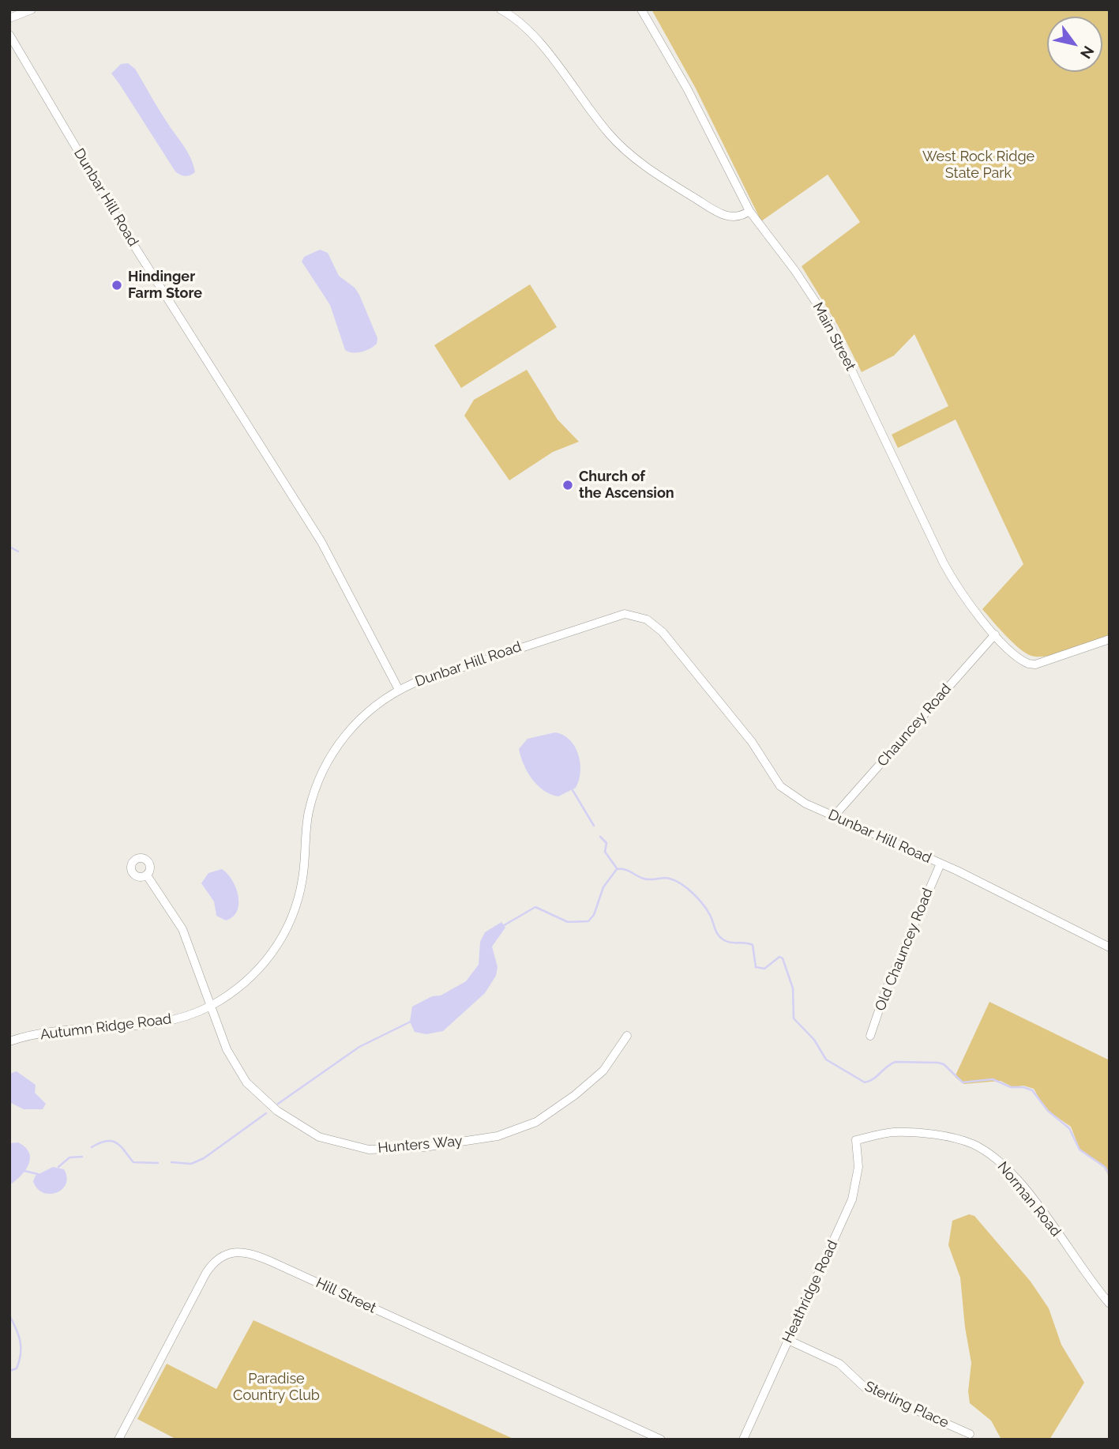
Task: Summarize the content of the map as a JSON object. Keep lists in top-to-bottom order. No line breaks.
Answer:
{"streets":{"street":["Dunbar Hill Road","Main Street","Chauncey Road","Old Chauncey Road","Autumn Ridge Road","Hunters Way","Norman Road","Heathridge Road","Hill Street","Sterling Place"]},"crossings":[["Dunbar Hill Road","Chauncey Road"],["Dunbar Hill Road","Old Chauncey Road"],["Dunbar Hill Road","Autumn Ridge Road"],["Main Street","Chauncey Road"],["Autumn Ridge Road","Hunters Way"],["Norman Road","Heathridge Road"],["Heathridge Road","Sterling Place"]],"parks":["West Rock Ridge State Park","Paradise Country Club"],"places":["Hindinger Farm Store","Church of the Ascension"],"north":"bottom right"}
